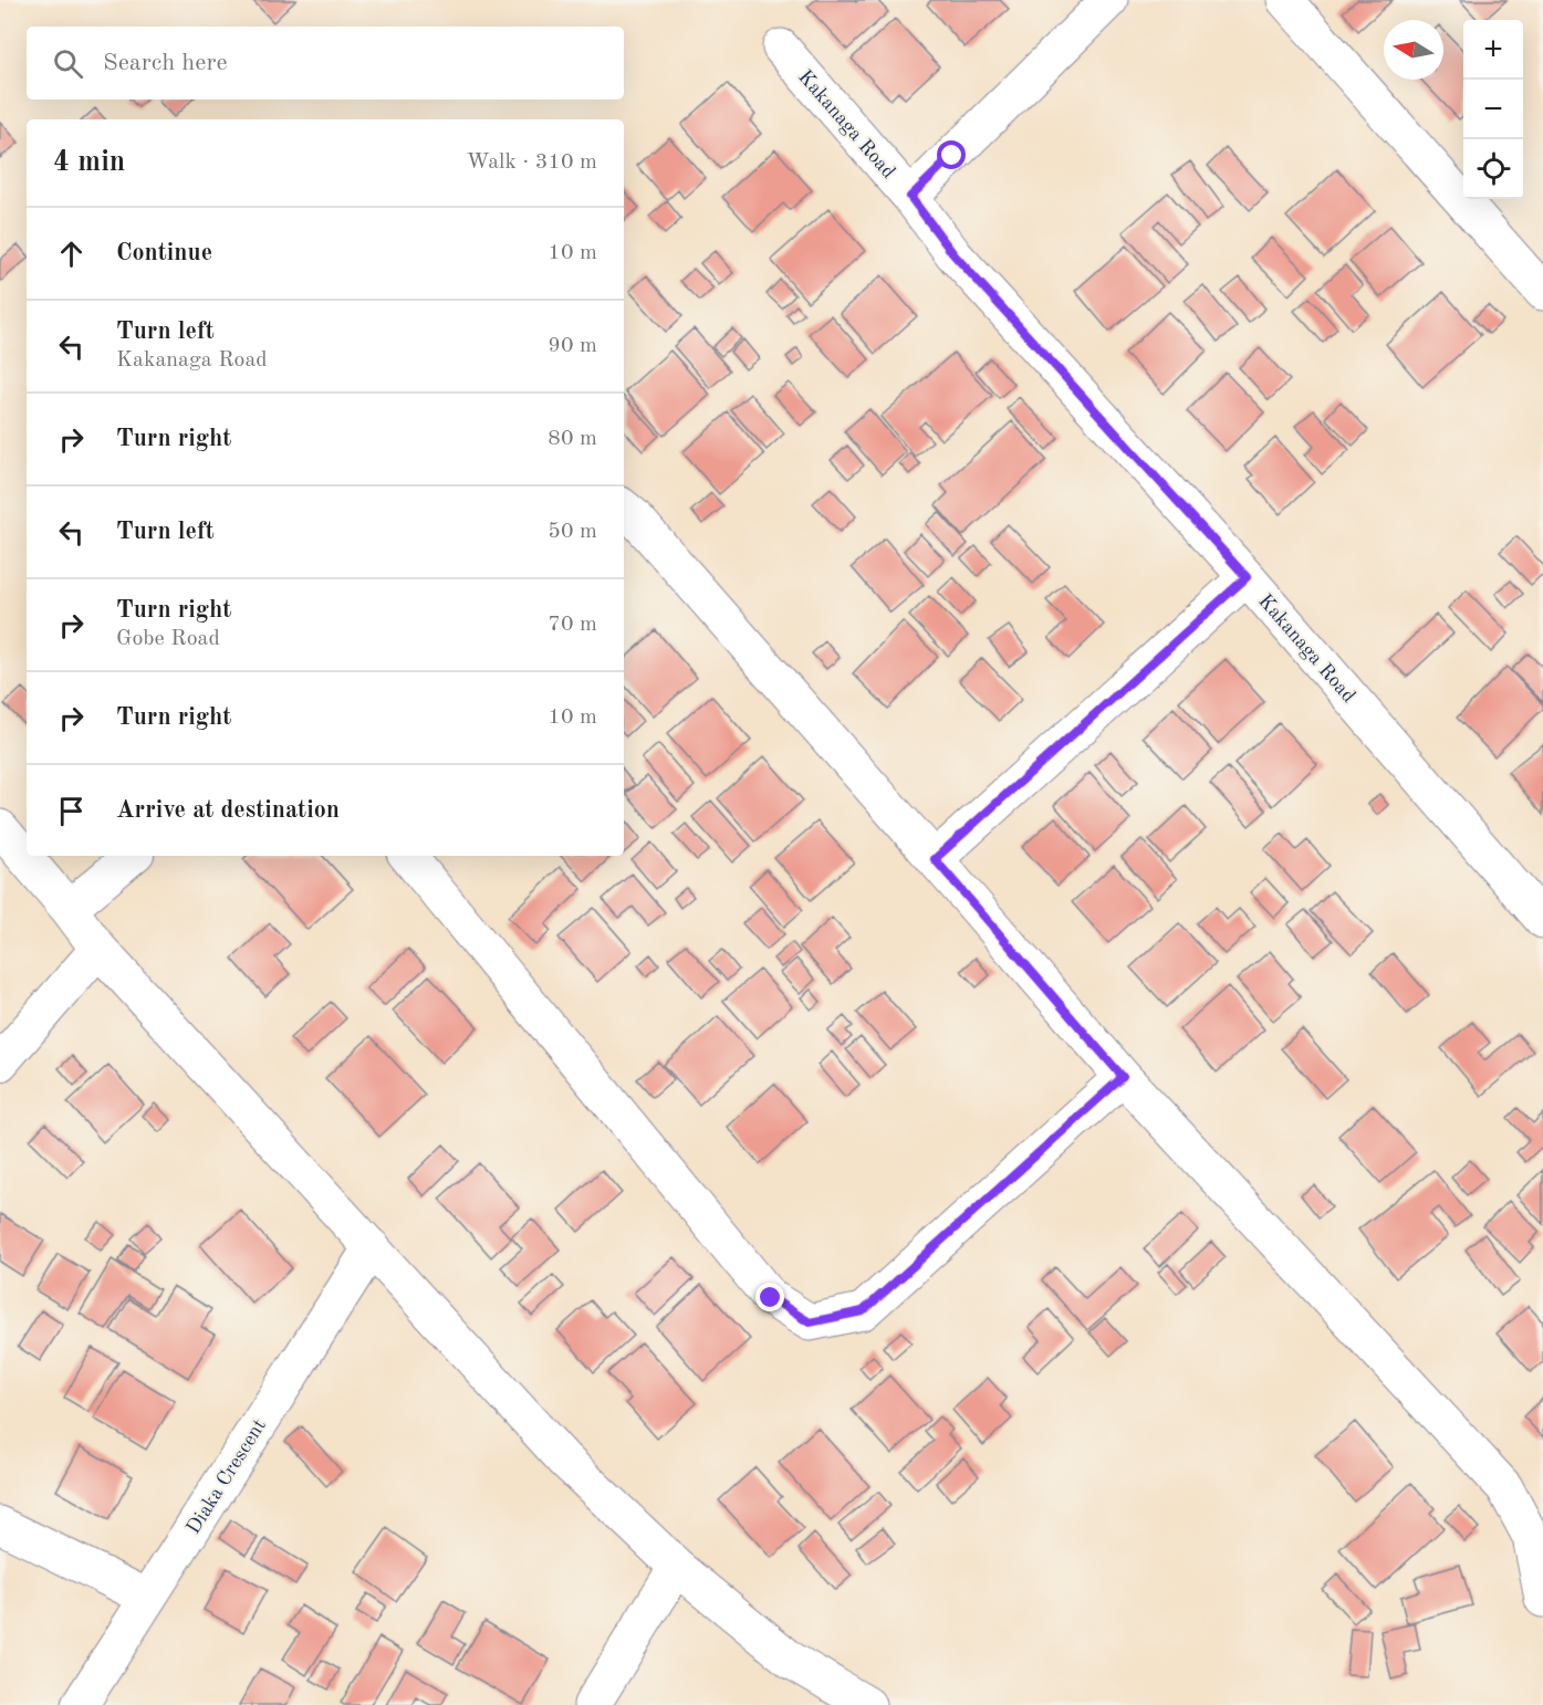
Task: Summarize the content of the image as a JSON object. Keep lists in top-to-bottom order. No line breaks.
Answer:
{"streets":{"street":["Kakanaga Road","Diaka Crescent"]},"north":"left","page":{"map_buttons":["+","−"],"search":"Search here","heading":["4 min","Walk · 310 m"],"list":[["Continue","10 m"],["Turn left","Kakanaga Road","90 m"],["Turn right","80 m"],["Turn left","50 m"],["Turn right","Gobe Road","70 m"],["Turn right","10 m"],"Arrive at destination"]}}
